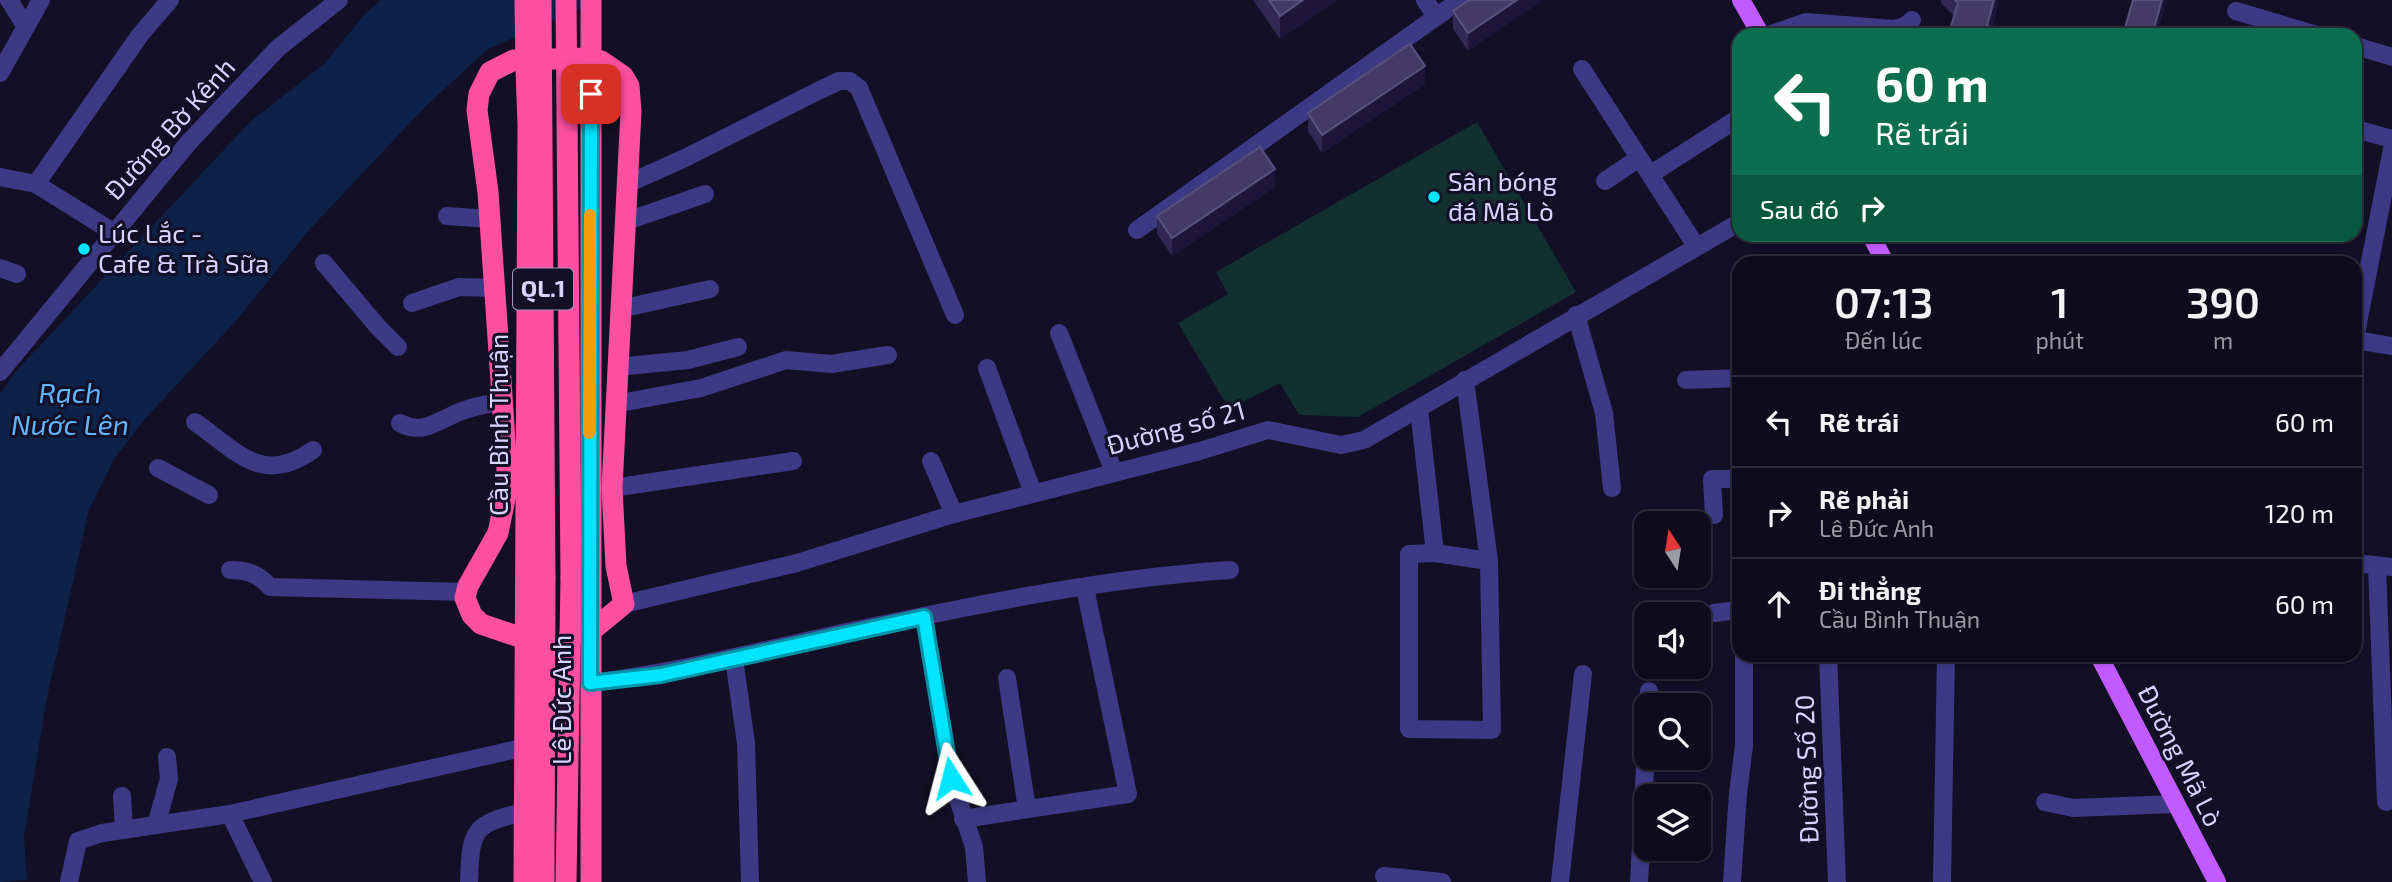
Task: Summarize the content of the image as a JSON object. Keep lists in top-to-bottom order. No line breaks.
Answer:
{"streets":{"highway":["QL.1","Cầu Bình Thuận","Lê Đức Anh"],"main road":["Đường Mã Lò"],"street":["Đường Bờ Kênh","Đường số 21","Đường Số 20"]},"crossings":[["Cầu Bình Thuận","Lê Đức Anh"]],"water":["Rạch Nước Lên"],"places":["Sân bóng đá Mã Lò","Lúc Lắc - Cafe & Trà Sữa"],"north":"top","page":{"turn":["60 m","Rẽ trái"],"then":"Sau đó","eta":["07:13","Đến lúc","1","phút","390","m"],"list":[{"name":"Rẽ trái","value":"60 m"},{"name":"Rẽ phải","note":"Lê Đức Anh","value":"120 m"},{"name":"Đi thẳng","note":"Cầu Bình Thuận","value":"60 m"}]}}
